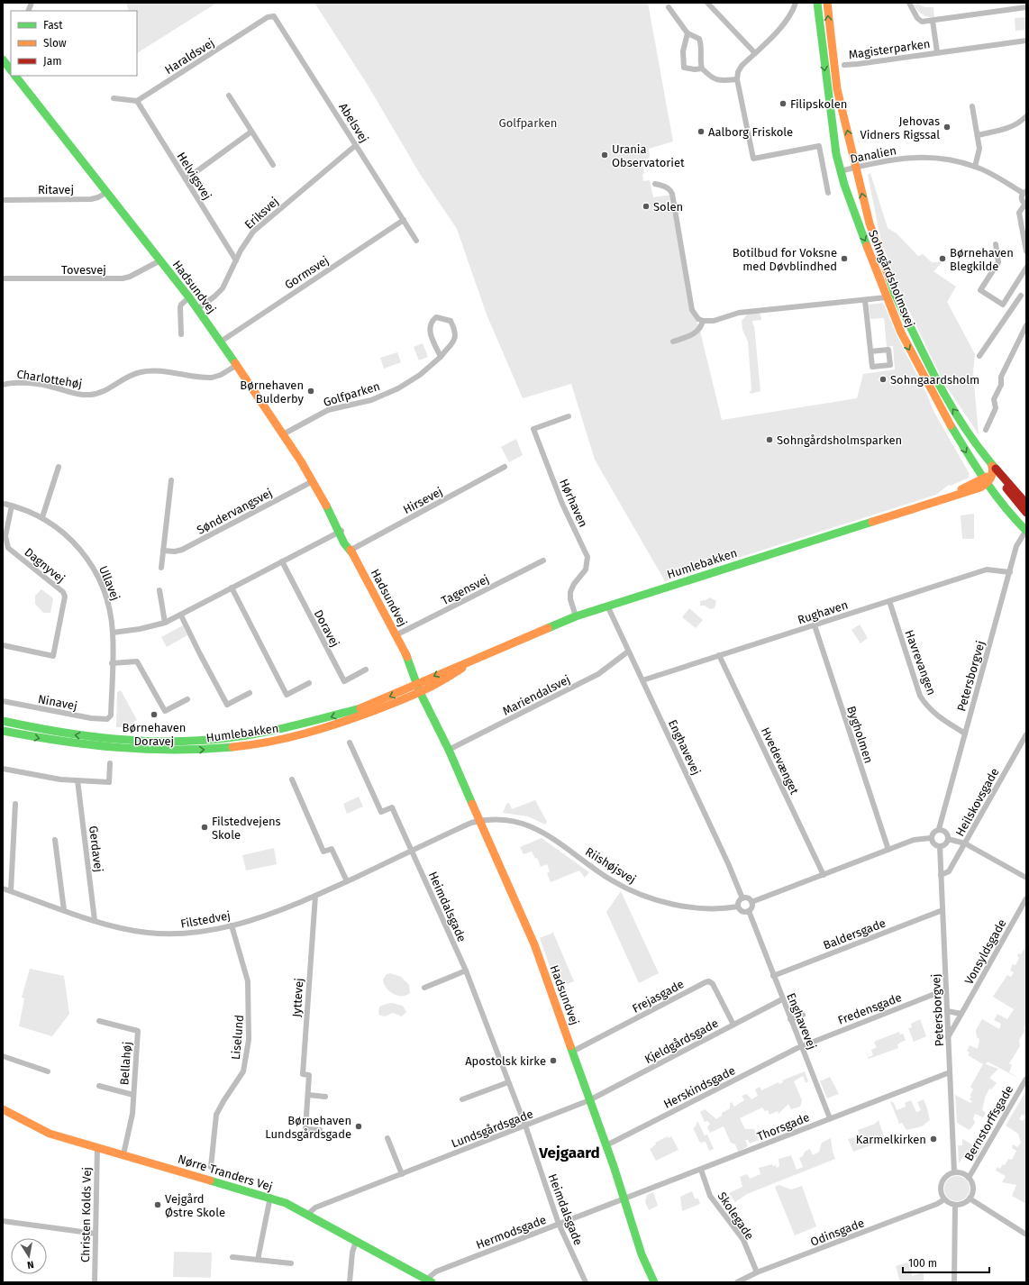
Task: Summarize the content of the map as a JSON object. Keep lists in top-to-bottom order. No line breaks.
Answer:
{"streets":{"street":["Magisterparken","Haraldsvej","Abelsvej","Danalien","Helvigsvej","Ritavej","Eriksvej","Tovesvej","Gormsvej","Sohngårdsholmsvej","Hadsundvej","Charlottehøj","Golfparken","Hirsevej","Hørhaven","Søndervangsvej","Humlebakken","Dagnyvej","Ullavej","Tagensvej","Rughaven","Doravej","Havrevangen","Petersborgvej","Mariendalsvej","Ninavej","Bygholmen","Enghavevej","Hvedevænget","Heilskovsgade","Gerdavej","Riishøjsvej","Heimdalsgade","Filstedvej","Baldersgade","Vonsyldsgade","Frejasgade","Jyttevej","Fredensgade","Liselund","Kjeldgårdsgade","Bellahøj","Herskindsgade","Bernstorffsgade","Thorsgade","Lundsgårdsgade","Nørre Tranders Vej","Christen Kolds Vej","Skolegade","Hermodsgade","Odinsgade"]},"crossings":[["Haraldsvej","Abelsvej"],["Haraldsvej","Helvigsvej"],["Abelsvej","Eriksvej"],["Abelsvej","Gormsvej"],["Danalien","Sohngårdsholmsvej"],["Helvigsvej","Eriksvej"],["Ritavej","Hadsundvej"],["Eriksvej","Hadsundvej"],["Tovesvej","Hadsundvej"],["Gormsvej","Hadsundvej"],["Sohngårdsholmsvej","Humlebakken"],["Sohngårdsholmsvej","Petersborgvej"],["Hadsundvej","Charlottehøj"],["Hadsundvej","Golfparken"],["Hadsundvej","Hirsevej"],["Hadsundvej","Søndervangsvej"],["Hadsundvej","Humlebakken"],["Hadsundvej","Tagensvej"],["Hadsundvej","Mariendalsvej"],["Hadsundvej","Riishøjsvej"],["Hadsundvej","Filstedvej"],["Hadsundvej","Frejasgade"],["Hadsundvej","Kjeldgårdsgade"],["Hadsundvej","Herskindsgade"],["Hadsundvej","Thorsgade"],["Hadsundvej","Lundsgårdsgade"],["Hadsundvej","Hermodsgade"],["Hørhaven","Humlebakken"],["Humlebakken","Enghavevej"],["Dagnyvej","Ullavej"],["Ullavej","Ninavej"],["Rughaven","Havrevangen"],["Rughaven","Petersborgvej"],["Rughaven","Bygholmen"],["Rughaven","Enghavevej"],["Rughaven","Hvedevænget"],["Havrevangen","Petersborgvej"],["Petersborgvej","Heilskovsgade"],["Petersborgvej","Baldersgade"],["Petersborgvej","Vonsyldsgade"],["Petersborgvej","Fredensgade"],["Petersborgvej","Bernstorffsgade"],["Petersborgvej","Thorsgade"],["Petersborgvej","Odinsgade"],["Mariendalsvej","Enghavevej"],["Enghavevej","Riishøjsvej"],["Enghavevej","Baldersgade"],["Enghavevej","Fredensgade"],["Enghavevej","Kjeldgårdsgade"],["Enghavevej","Herskindsgade"],["Enghavevej","Thorsgade"],["Gerdavej","Filstedvej"],["Riishøjsvej","Filstedvej"],["Heimdalsgade","Filstedvej"],["Heimdalsgade","Lundsgårdsgade"],["Heimdalsgade","Hermodsgade"],["Filstedvej","Jyttevej"],["Filstedvej","Liselund"],["Frejasgade","Kjeldgårdsgade"],["Fredensgade","Herskindsgade"],["Kjeldgårdsgade","Lundsgårdsgade"],["Bellahøj","Nørre Tranders Vej"],["Bernstorffsgade","Odinsgade"],["Thorsgade","Skolegade"],["Thorsgade","Hermodsgade"],["Lundsgårdsgade","Nørre Tranders Vej"],["Nørre Tranders Vej","Christen Kolds Vej"],["Nørre Tranders Vej","Hermodsgade"],["Skolegade","Odinsgade"]],"districts":["Vejgaard"],"parks":["Golfparken"],"places":["Filipskolen","Jehovas Vidners Rigssal","Aalborg Friskole","Urania Observatoriet","Solen","Botilbud for Voksne med Døvblindhed","Børnehaven Blegkilde","Sohngaardsholm","Børnehaven Bulderby","Sohngårdsholmsparken","Børnehaven Doravej","Filstedvejens Skole","Apostolsk kirke","Børnehaven Lundsgårdsgade","Karmelkirken","Vejgård Østre Skole"],"legend":["Fast","Slow","Jam"],"scale_bar":"100 m","north":"bottom"}
